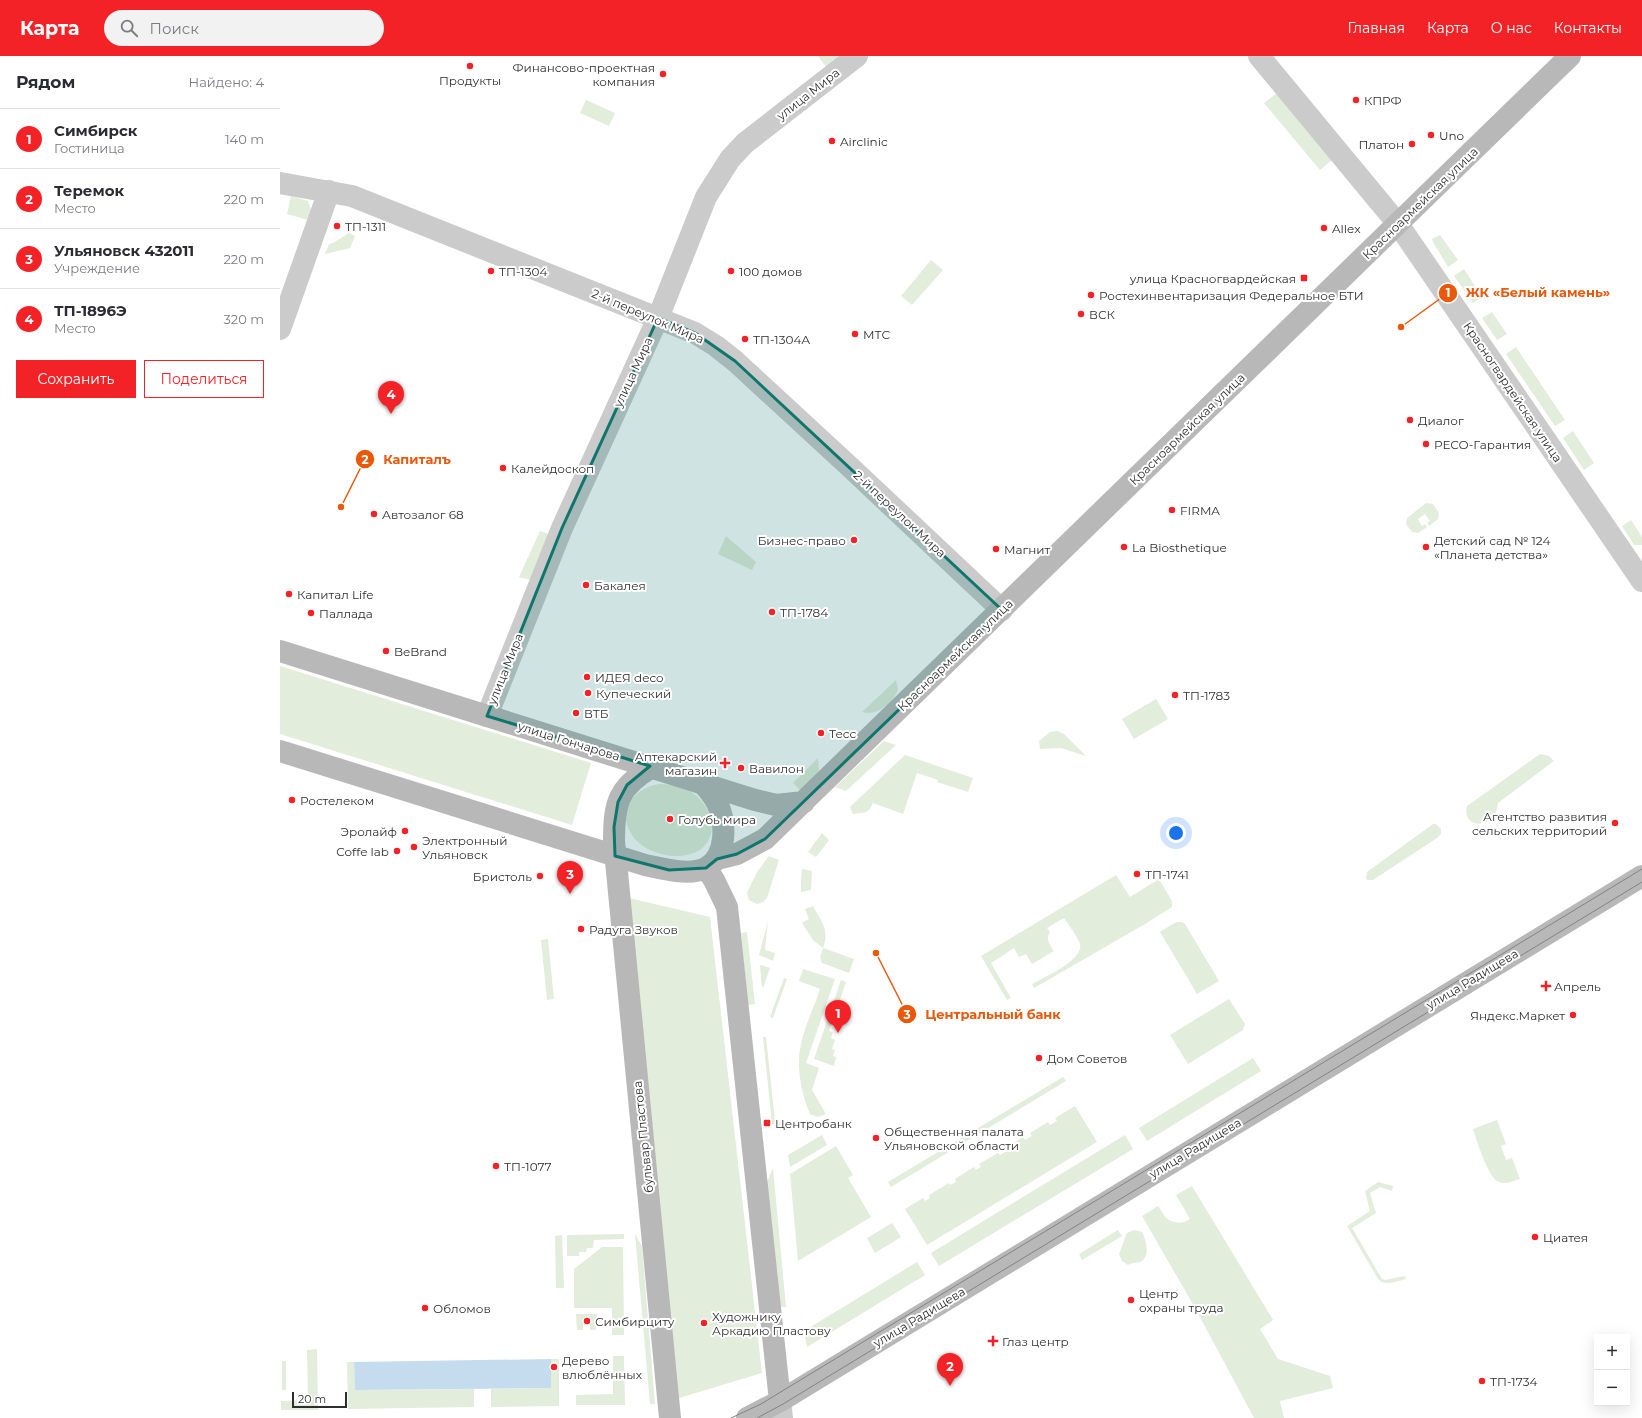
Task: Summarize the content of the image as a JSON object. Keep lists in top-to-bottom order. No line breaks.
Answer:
{"streets":{"main road":["Красноармейская улица","улица Гончарова","улица Радищева","бульвар Пластова"],"street":["улица Мира","2-й переулок Мира","Красногвардейская улица"]},"crossings":[["улица Мира","2-й переулок Мира"],["улица Мира","улица Гончарова"],["Красноармейская улица","2-й переулок Мира"],["Красноармейская улица","Красногвардейская улица"],["Красноармейская улица","улица Гончарова"],["улица Гончарова","бульвар Пластова"]],"places":{"other":["Продукты","Финансово-проектная компания","КПРФ","Uno","Airclinic","Платон","ТП-1311","Allex","ТП-1304","100 домов","Ростехинвентаризация Федеральное БТИ","ВСК","ЖК «Белый камень»","МТС","ТП-1304А","Диалог","РЕСО-Гарантия","Калейдоскоп","Капиталъ","FIRMA","Автозалог 68","Бизнес-право","La Biosthetique","Детский сад № 124 «Планета детства»","Магнит","Бакалея","Капитал Life","ТП-1784","Паллада","BeBrand","ИДЕЯ deco","Купеческий","ТП-1783","ВТБ","Тесс","Вавилон","Ростелеком","Голубь мира","Агентство развития сельских территорий","Эролайф","Электронный Ульяновск","Coffe lab","ТП-1741","Бристоль","Радуга Звуков","Центральный банк","Яндекс.Маркет","Дом Советов","Общественная палата Ульяновской области","ТП-1077","Циатея","Центр охраны труда","Обломов","Симбирциту","Художнику Аркадию Пластову","Дерево влюблённых","ТП-1734"],"transit":["улица Красногвардейская","Центробанк"],"health":["Аптекарский магазин","Апрель","Глаз центр"]},"scale_bar":"20 m","page":{"header":"Карта","search":"Поиск","nav":["Главная","Карта","О нас","Контакты"],"heading":["Рядом","Найдено: 4"],"list":[{"mark":"1","name":"Симбирск","note":"Гостиница","value":"140 m"},{"mark":"2","name":"Теремок","note":"Место","value":"220 m"},{"mark":"3","name":"Ульяновск 432011","note":"Учреждение","value":"220 m"},{"mark":"4","name":"ТП-1896Э","note":"Место","value":"320 m"}],"buttons":["Сохранить","Поделиться"],"pins":["4","3","1","2"],"map_buttons":["+","−"],"scale":"20 m"}}
